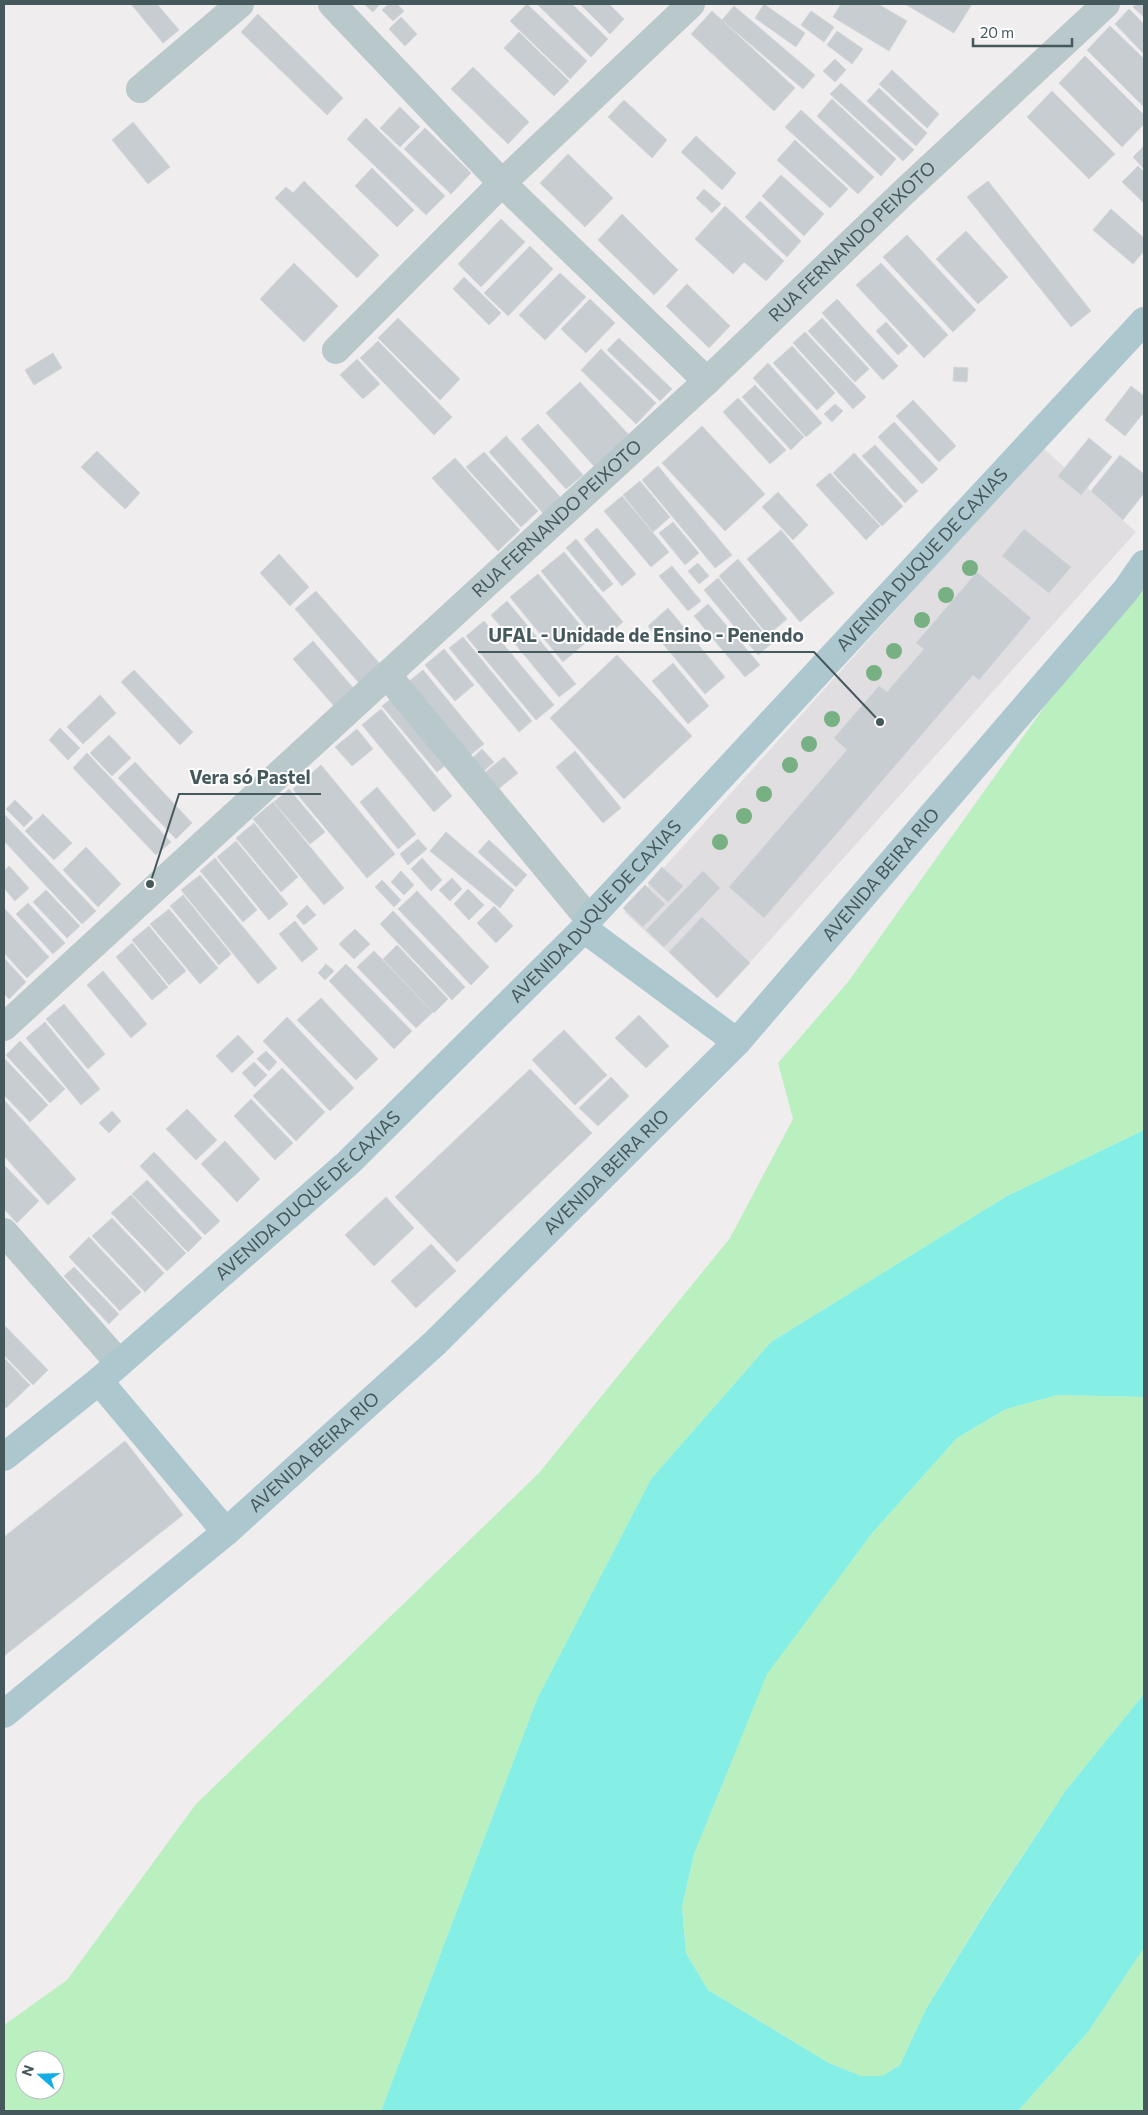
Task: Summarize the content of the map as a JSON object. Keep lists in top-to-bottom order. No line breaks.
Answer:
{"streets":{"main road":["AVENIDA DUQUE DE CAXIAS","AVENIDA BEIRA RIO"],"street":["RUA FERNANDO PEIXOTO"]},"places":["UFAL - Unidade de Ensino - Penendo","Vera só Pastel"],"scale_bar":"20 m","north":"left"}
